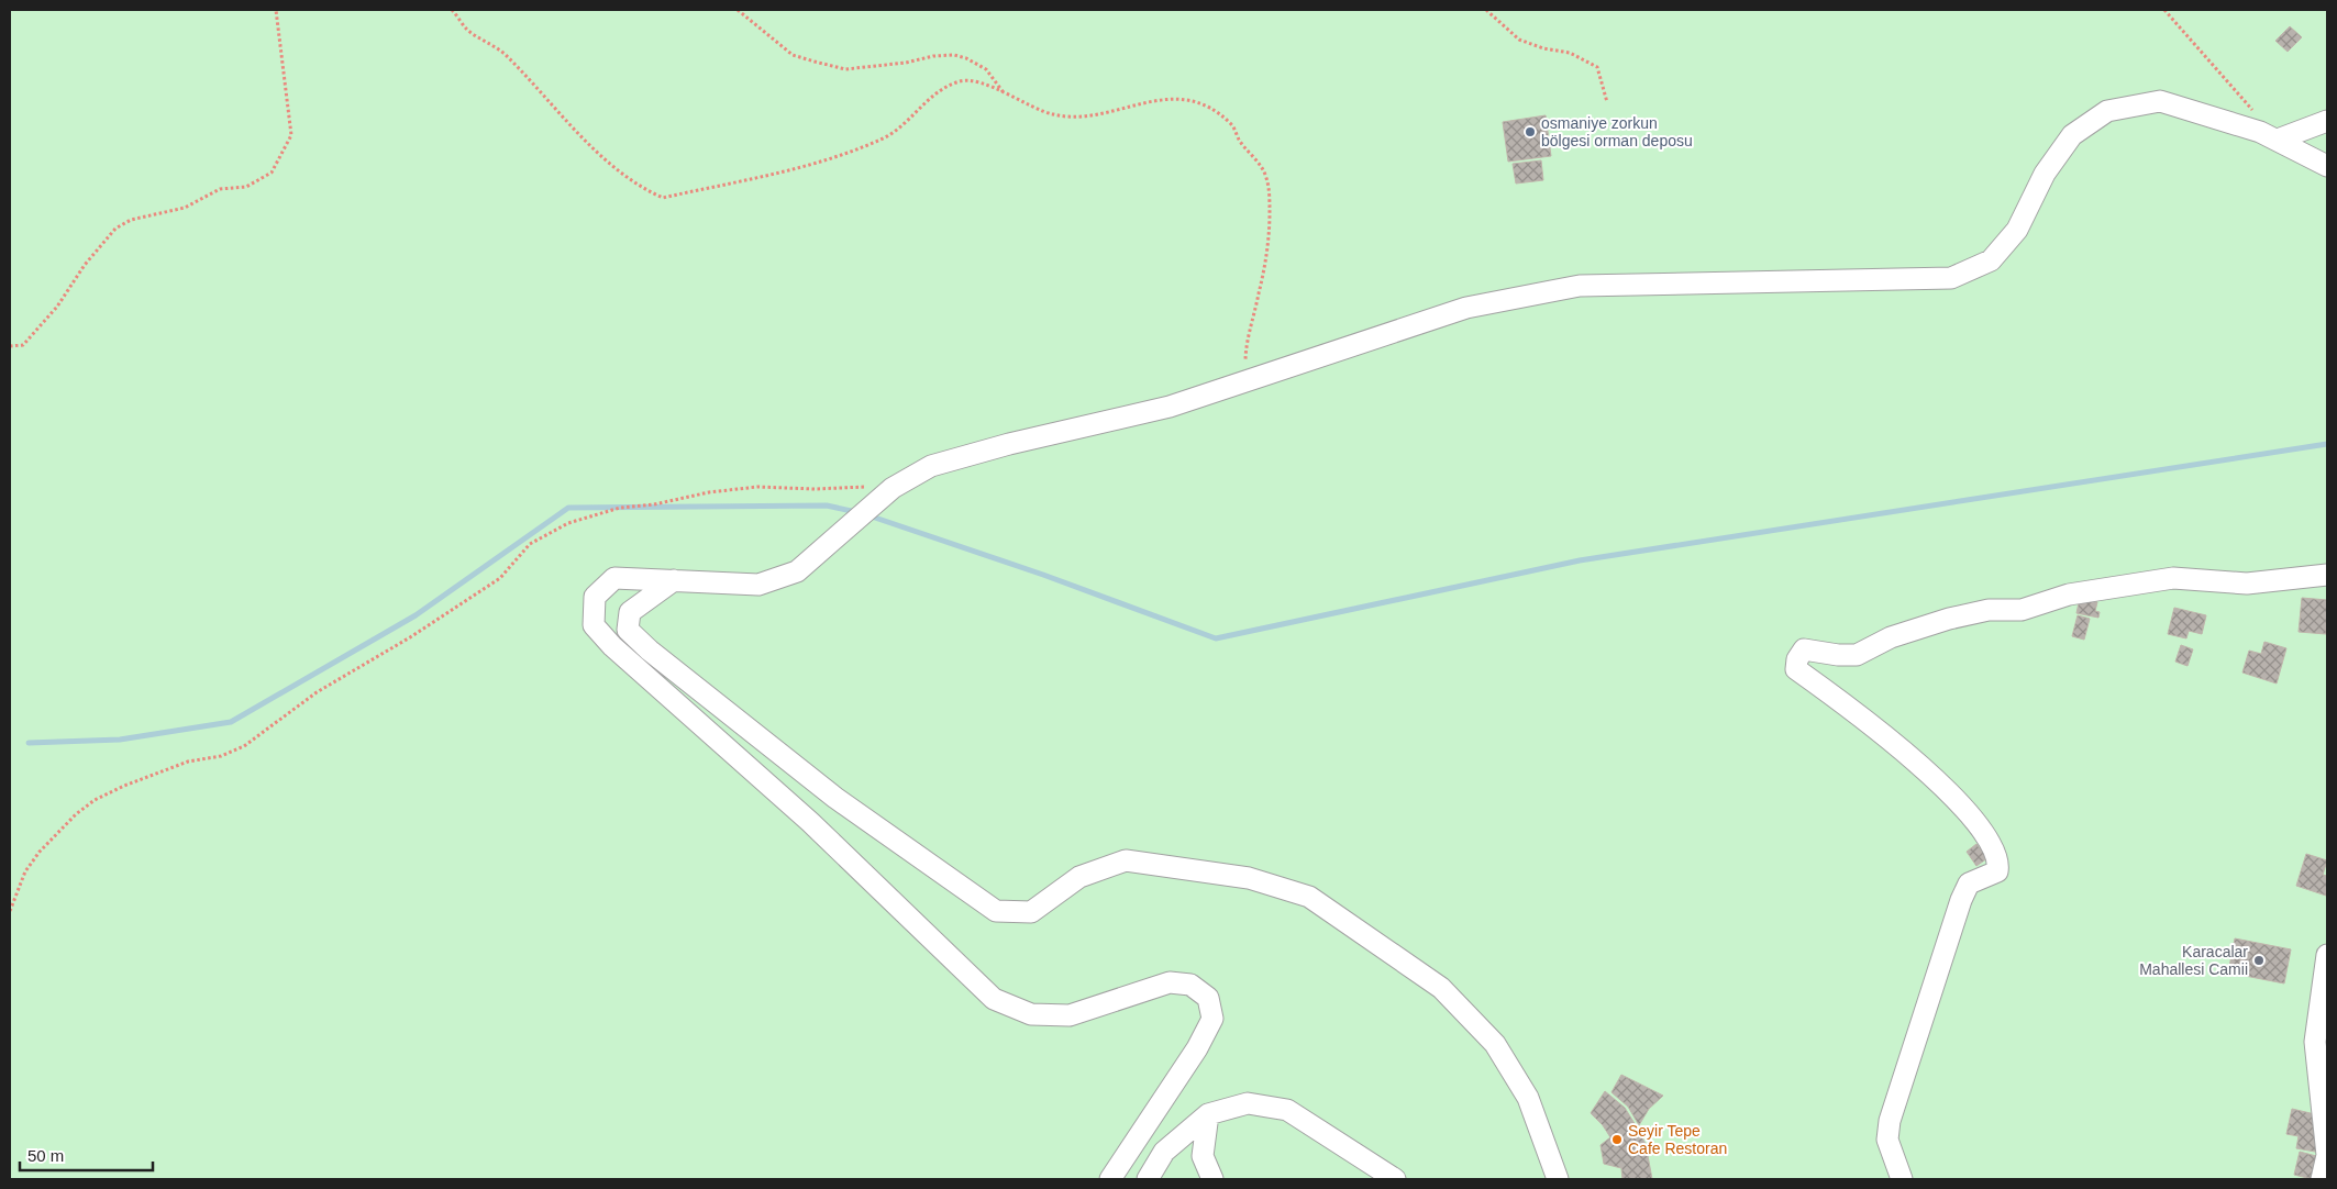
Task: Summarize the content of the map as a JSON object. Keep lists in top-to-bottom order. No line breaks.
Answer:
{"places":["osmaniye zorkun bölgesi orman deposu","Karacalar Mahallesi Camii","Seyir Tepe Cafe Restoran"],"scale_bar":"50 m"}
